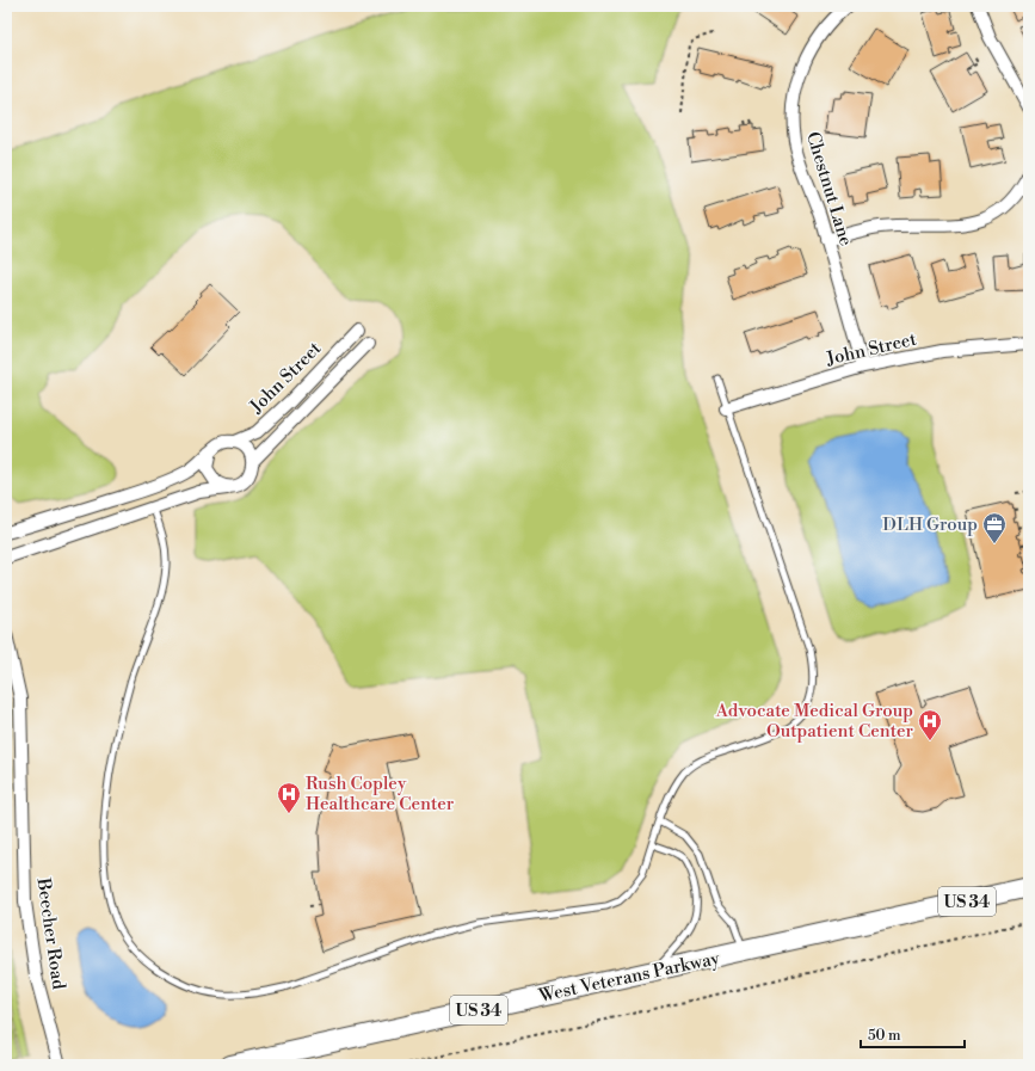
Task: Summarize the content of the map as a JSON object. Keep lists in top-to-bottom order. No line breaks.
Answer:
{"streets":{"main road":["US 34","West Veterans Parkway"],"street":["Chestnut Lane","John Street","Beecher Road"]},"crossings":[["Chestnut Lane","John Street"]],"places":{"office":["DLH Group"],"hospital":["Advocate Medical Group Outpatient Center","Rush Copley Healthcare Center"]},"scale_bar":"50 m"}
